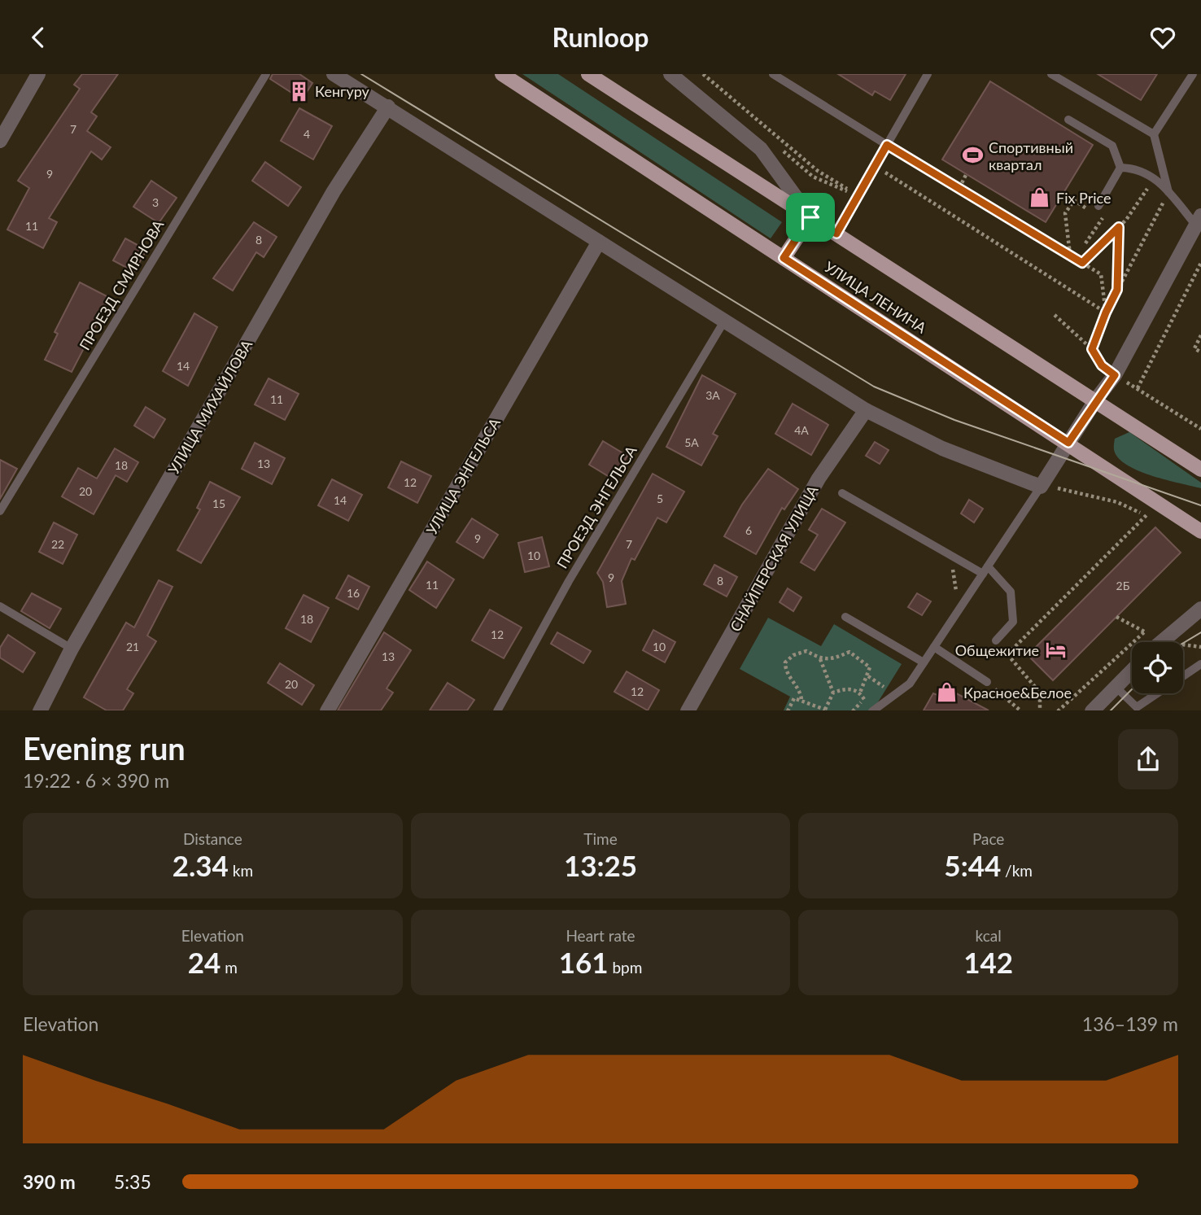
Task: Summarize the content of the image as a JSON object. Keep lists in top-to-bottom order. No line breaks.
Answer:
{"streets":{"main road":["УЛИЦА ЛЕНИНА"],"street":["УЛИЦА МИХАЙЛОВА","УЛИЦА ЭНГЕЛЬСА","СНАЙПЕРСКАЯ УЛИЦА"],"lane":["ПРОЕЗД СМИРНОВА","ПРОЕЗД ЭНГЕЛЬСА"]},"places":{"building":["Кенгуру"],"sports":["Спортивный квартал"],"shop":["Fix Price","Красное&Белое"],"hotel":["Общежитие"]},"house_numbers":["7","4","9","3","11","8","14","3А","11","4А","5А","13","18","12","20","5","14","15","6","9","22","7","10","9","8","11","2Б","16","18","12","21","10","13","20","12"],"page":{"header":"Runloop","heading":["Evening run","19:22 · 6 × 390 m"],"stats":[["Distance","2.34 km"],["Time","13:25"],["Pace","5:44 /km"],["Elevation","24 m"],["Heart rate","161 bpm"],["kcal","142"]],"chart":["Elevation","136–139 m"],"list":[{"name":"390 m","note":"5:35"}]}}
